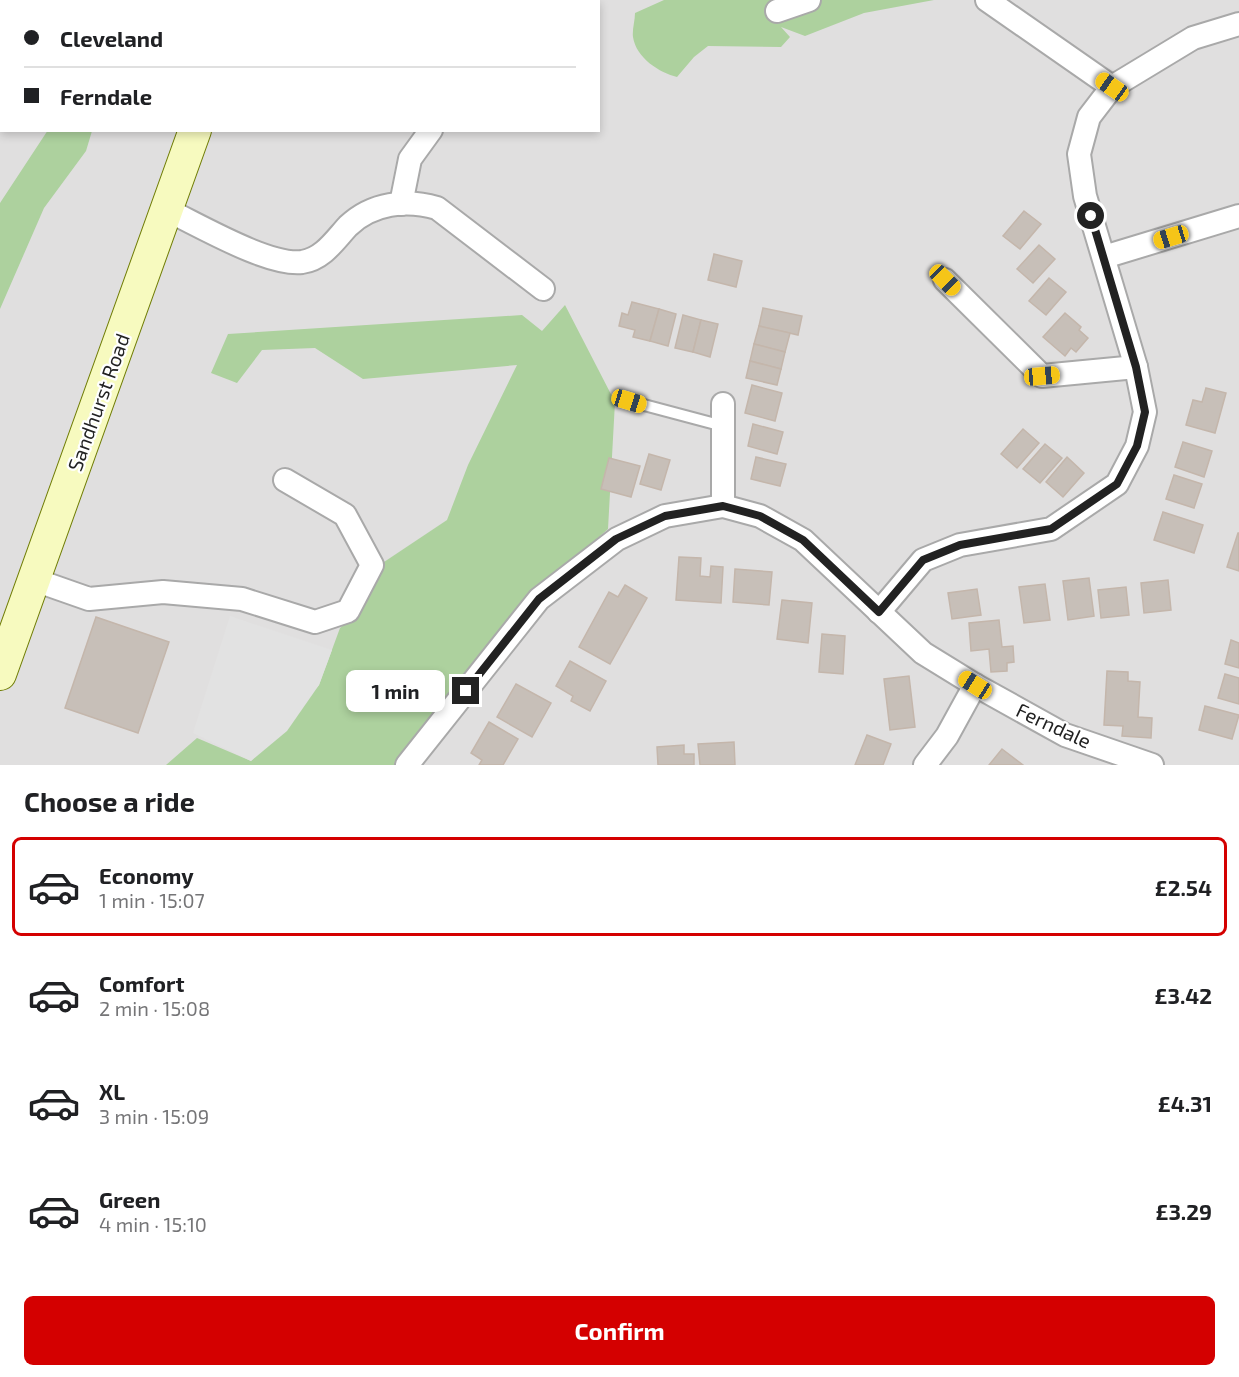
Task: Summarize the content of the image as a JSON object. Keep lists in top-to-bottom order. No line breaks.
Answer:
{"streets":{"street":["Sandhurst Road","Ferndale"]},"page":{"banner":["Cleveland","Ferndale"],"bubble":"1 min","heading":"Choose a ride","list":[{"name":"Economy","note":"1 min · 15:07","value":"£2.54"},{"name":"Comfort","note":"2 min · 15:08","value":"£3.42"},{"name":"XL","note":"3 min · 15:09","value":"£4.31"},{"name":"Green","note":"4 min · 15:10","value":"£3.29"}],"buttons":"Confirm"}}
